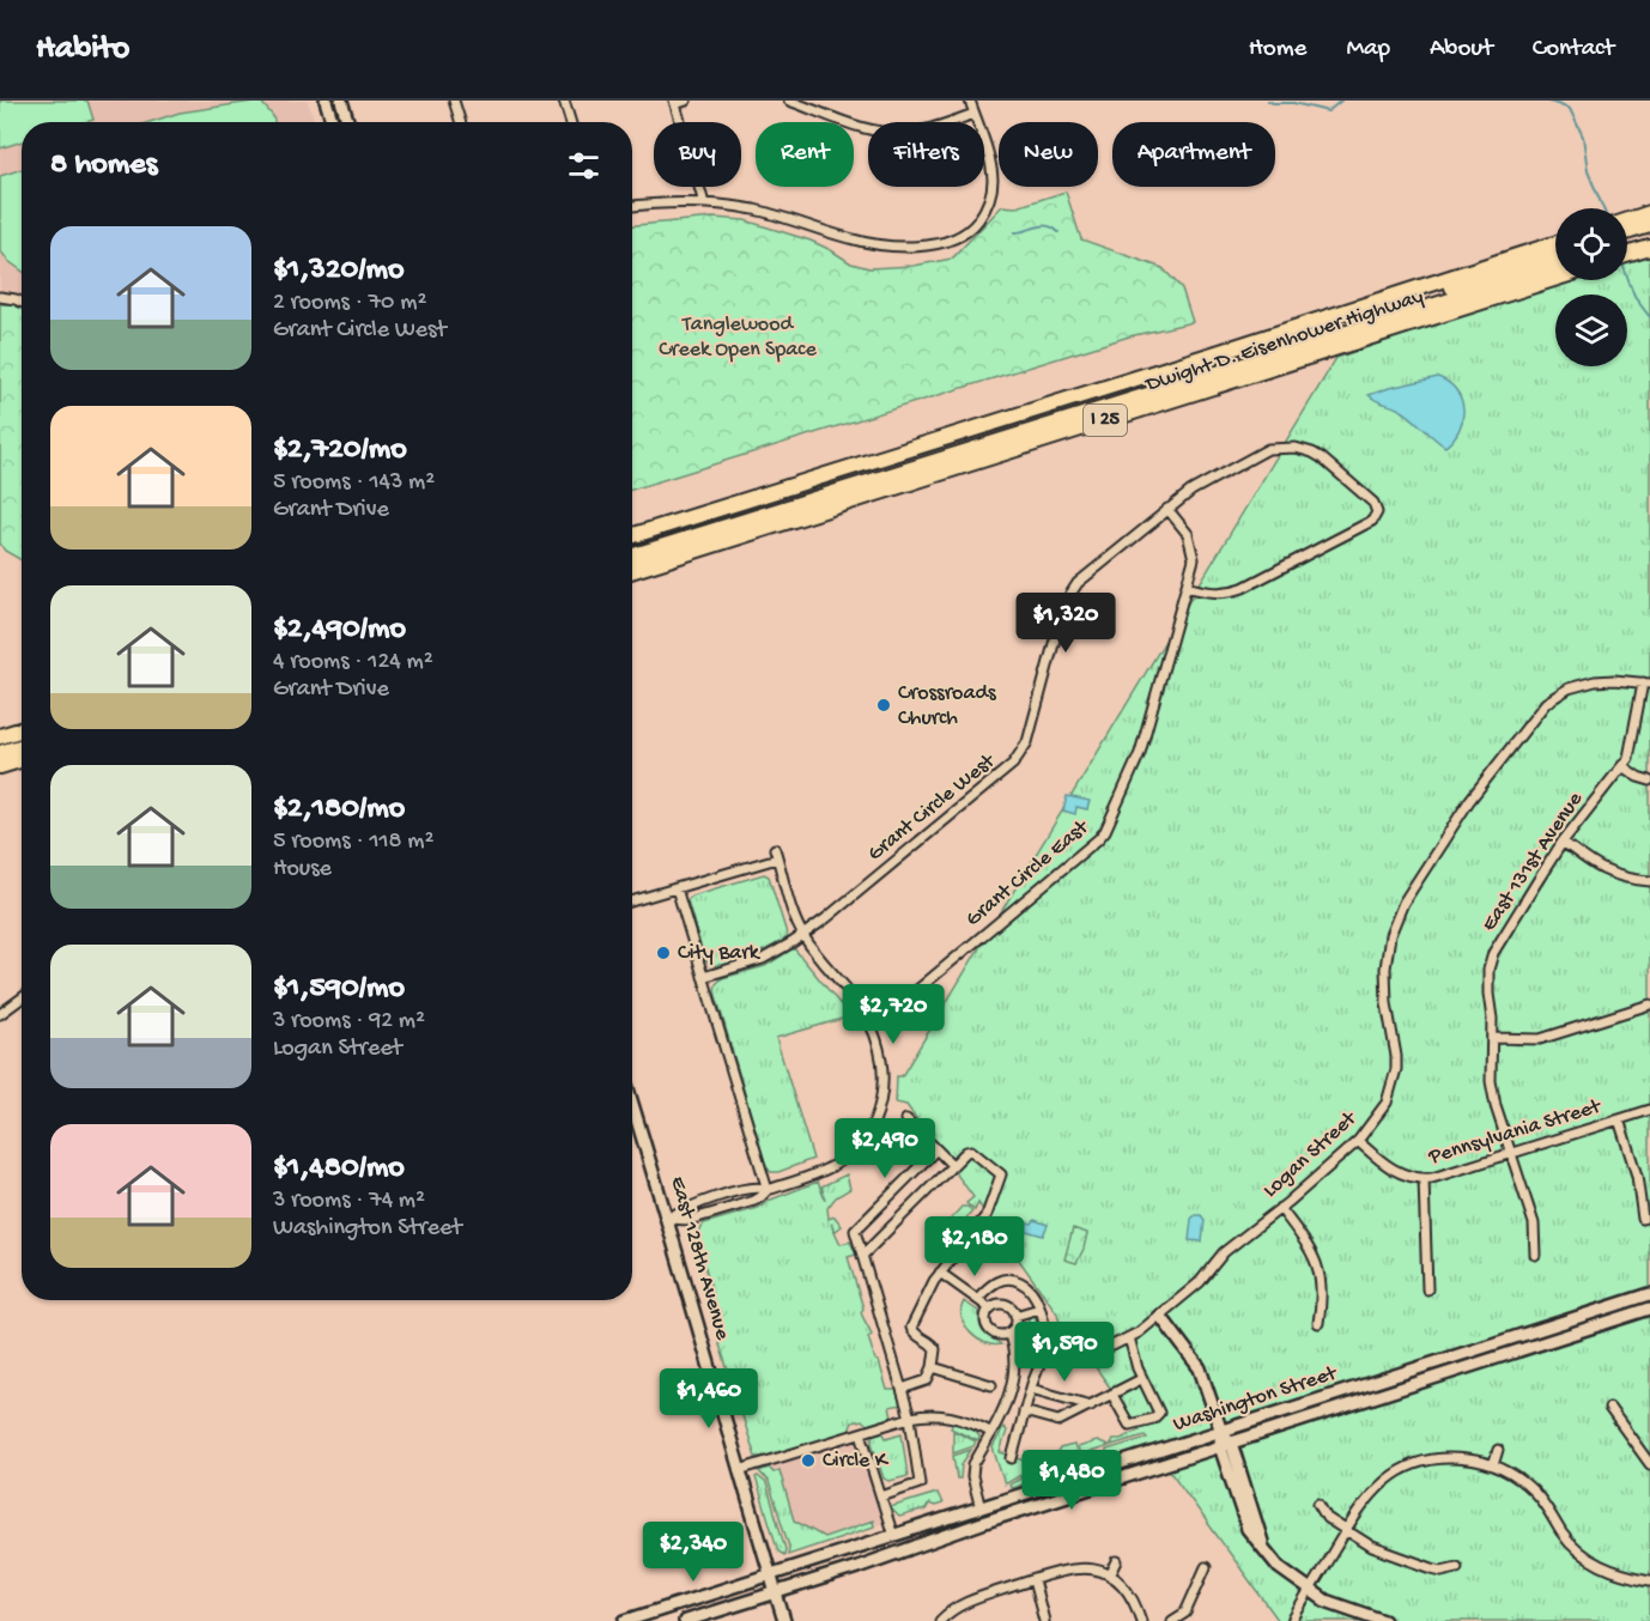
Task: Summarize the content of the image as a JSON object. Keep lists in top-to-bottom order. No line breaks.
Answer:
{"streets":{"highway":["Dwight D. Eisenhower Highway","I 25"],"main road":["East 128th Avenue","Washington Street"],"street":["Grant Circle West","East 131st Avenue","Grant Circle East","Pennsylvania Street","Logan Street"]},"crossings":[["Grant Circle West","Grant Circle East"],["East 131st Avenue","Pennsylvania Street"],["East 131st Avenue","Logan Street"],["Pennsylvania Street","Logan Street"],["East 128th Avenue","Washington Street"]],"parks":["Tanglewood Creek Open Space"],"places":["Crossroads Church","City Bark","Circle K"],"page":{"header":"Habito","nav":["Home","Map","About","Contact"],"chip":["Buy","Rent","Filters","New","Apartment"],"heading":"8 homes","list":[{"name":"$1,320/mo","note":"2 rooms · 70 m² · Grant Circle West"},{"name":"$2,720/mo","note":"5 rooms · 143 m² · Grant Drive"},{"name":"$2,490/mo","note":"4 rooms · 124 m² · Grant Drive"},{"name":"$2,180/mo","note":"5 rooms · 118 m² · House"},{"name":"$1,590/mo","note":"3 rooms · 92 m² · Logan Street"},{"name":"$1,480/mo","note":"3 rooms · 74 m² · Washington Street"}],"price":["$1,320","$2,720","$2,490","$2,180","$1,590","$1,460","$1,480","$2,340"]}}
